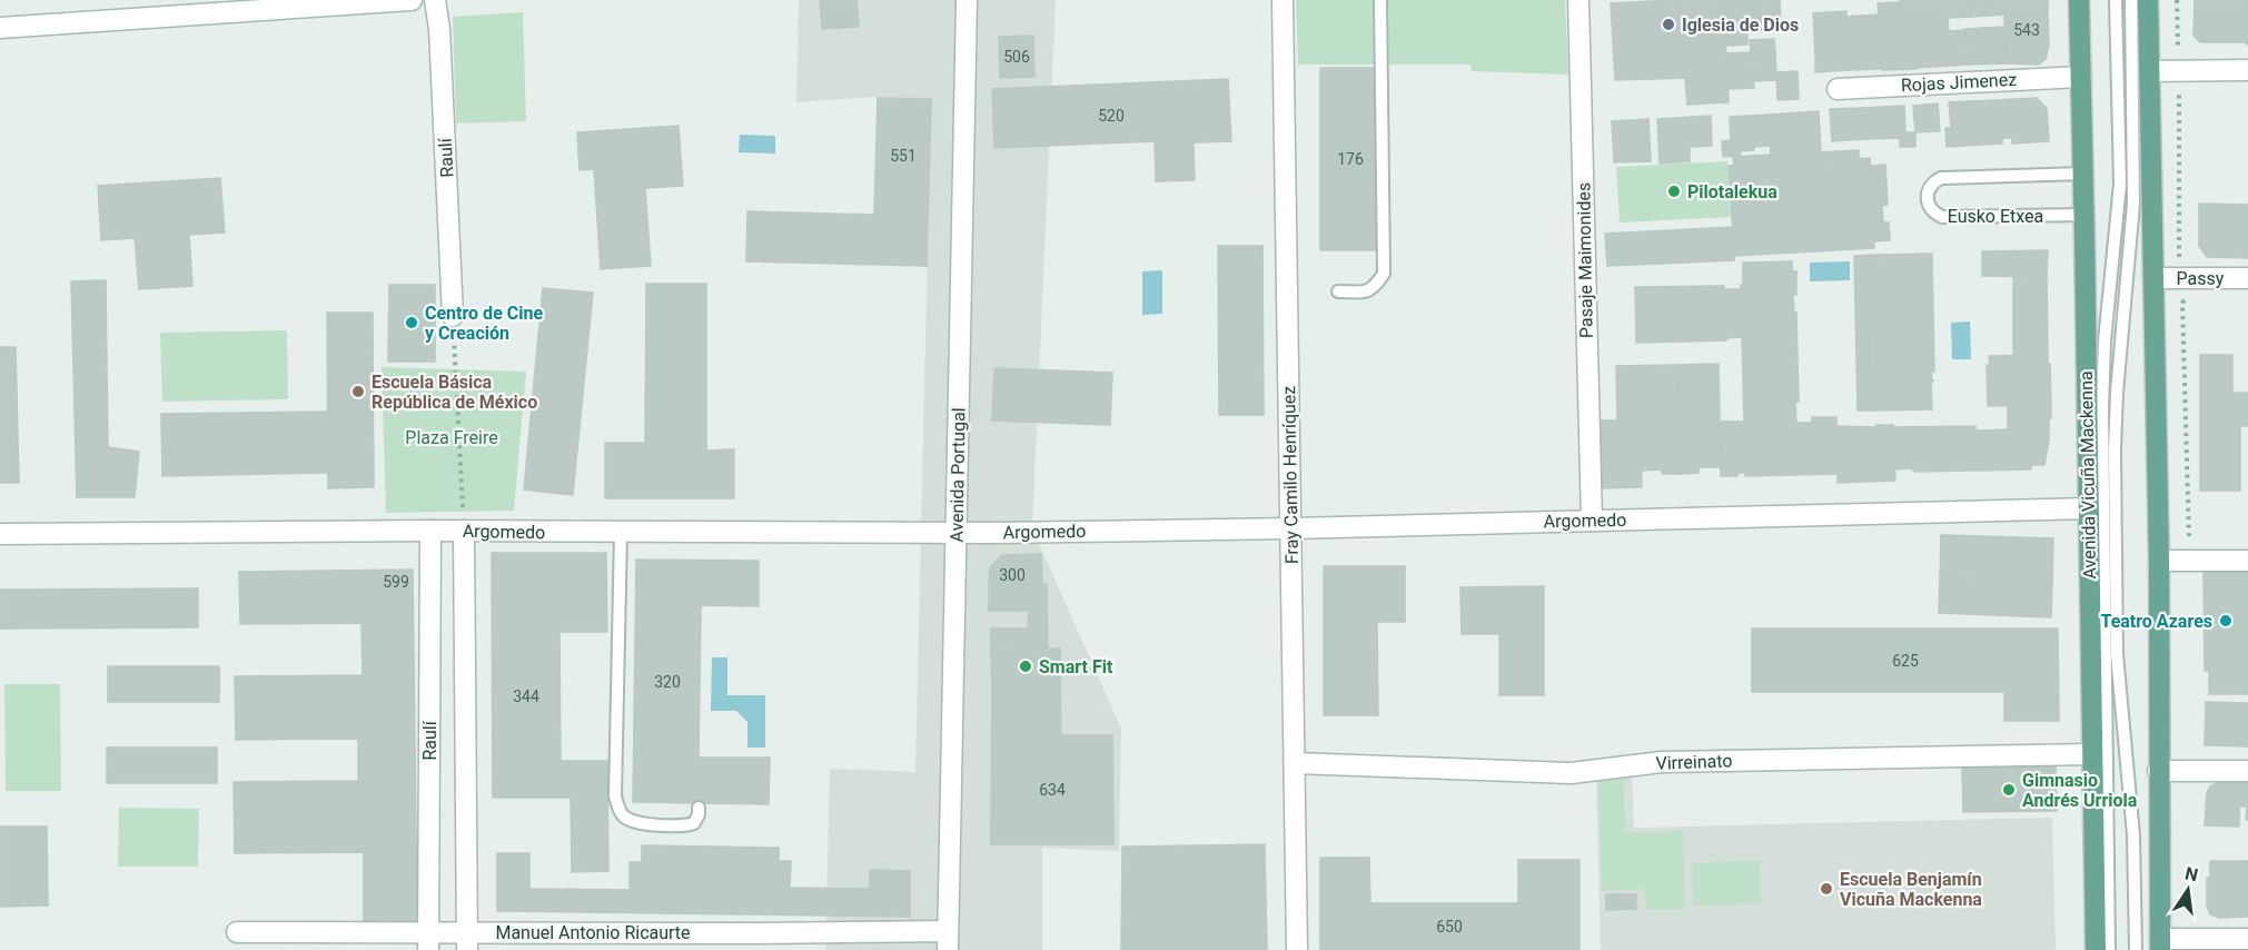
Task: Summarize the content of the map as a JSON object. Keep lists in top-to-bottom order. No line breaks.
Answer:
{"streets":{"main road":["Avenida Vicuña Mackenna"],"street":["Rojas Jimenez","Raulí","Pasaje Maimonides","Passy","Avenida Portugal","Fray Camilo Henríquez","Argomedo","Virreinato","Manuel Antonio Ricaurte"],"lane":["Eusko Etxea"]},"crossings":[["Rojas Jimenez","Avenida Vicuña Mackenna"],["Raulí","Argomedo"],["Raulí","Manuel Antonio Ricaurte"],["Eusko Etxea","Avenida Vicuña Mackenna"],["Pasaje Maimonides","Argomedo"],["Avenida Portugal","Argomedo"],["Avenida Portugal","Manuel Antonio Ricaurte"],["Fray Camilo Henríquez","Argomedo"],["Fray Camilo Henríquez","Virreinato"],["Avenida Vicuña Mackenna","Argomedo"],["Avenida Vicuña Mackenna","Virreinato"]],"parks":["Plaza Freire"],"places":["Iglesia de Dios","Pilotalekua","Centro de Cine y Creación","Escuela Básica República de México","Teatro Azares","Smart Fit","Gimnasio Andrés Urriola","Escuela Benjamín Vicuña Mackenna"],"house_numbers":["543","506","520","551","176","300","599","625","320","344","634","650"],"north":"top"}
